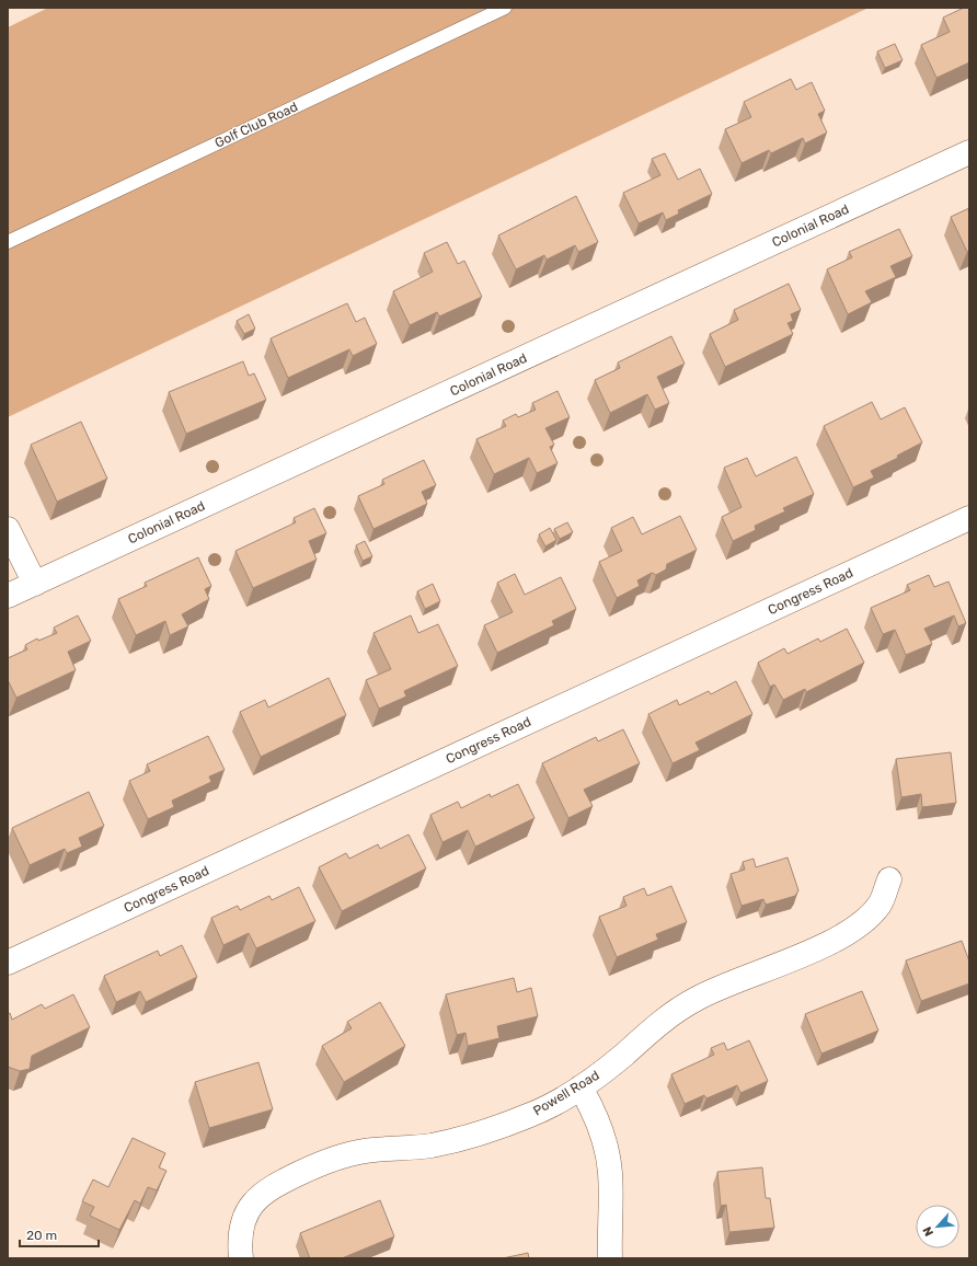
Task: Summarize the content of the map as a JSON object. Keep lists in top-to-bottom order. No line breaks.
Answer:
{"streets":{"street":["Colonial Road","Congress Road","Powell Road"],"lane":["Golf Club Road"]},"scale_bar":"20 m","north":"bottom left"}
